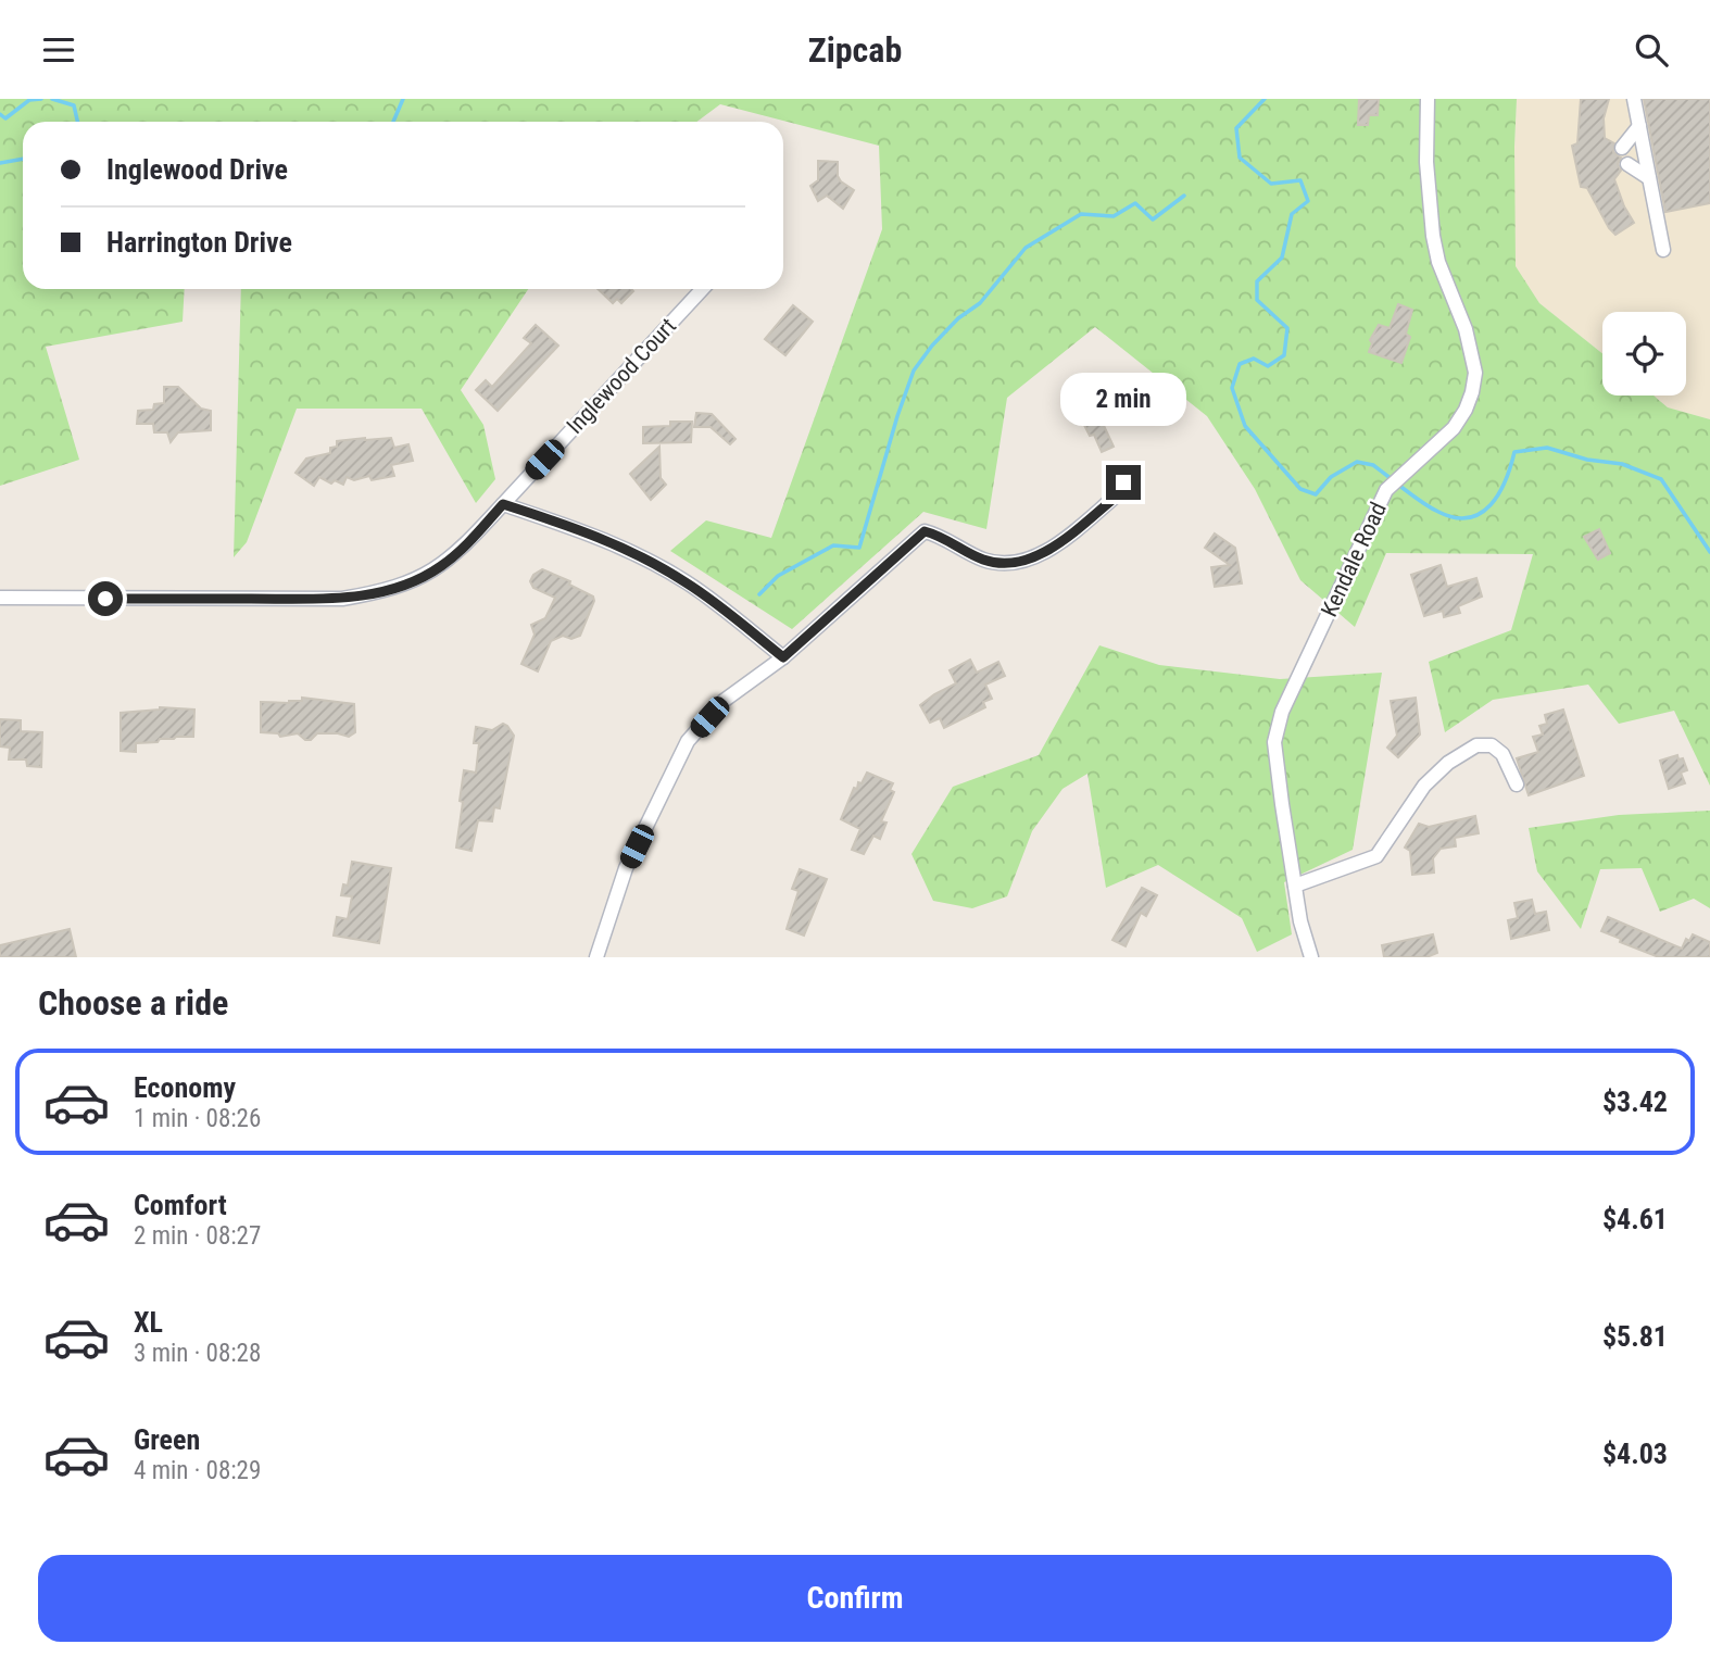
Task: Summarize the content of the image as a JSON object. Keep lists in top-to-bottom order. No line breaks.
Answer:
{"streets":{"street":["Inglewood Court","Kendale Road"]},"page":{"header":"Zipcab","banner":["Inglewood Drive","Harrington Drive"],"bubble":"2 min","heading":"Choose a ride","list":[{"name":"Economy","note":"1 min · 08:26","value":"$3.42"},{"name":"Comfort","note":"2 min · 08:27","value":"$4.61"},{"name":"XL","note":"3 min · 08:28","value":"$5.81"},{"name":"Green","note":"4 min · 08:29","value":"$4.03"}],"buttons":"Confirm"}}
